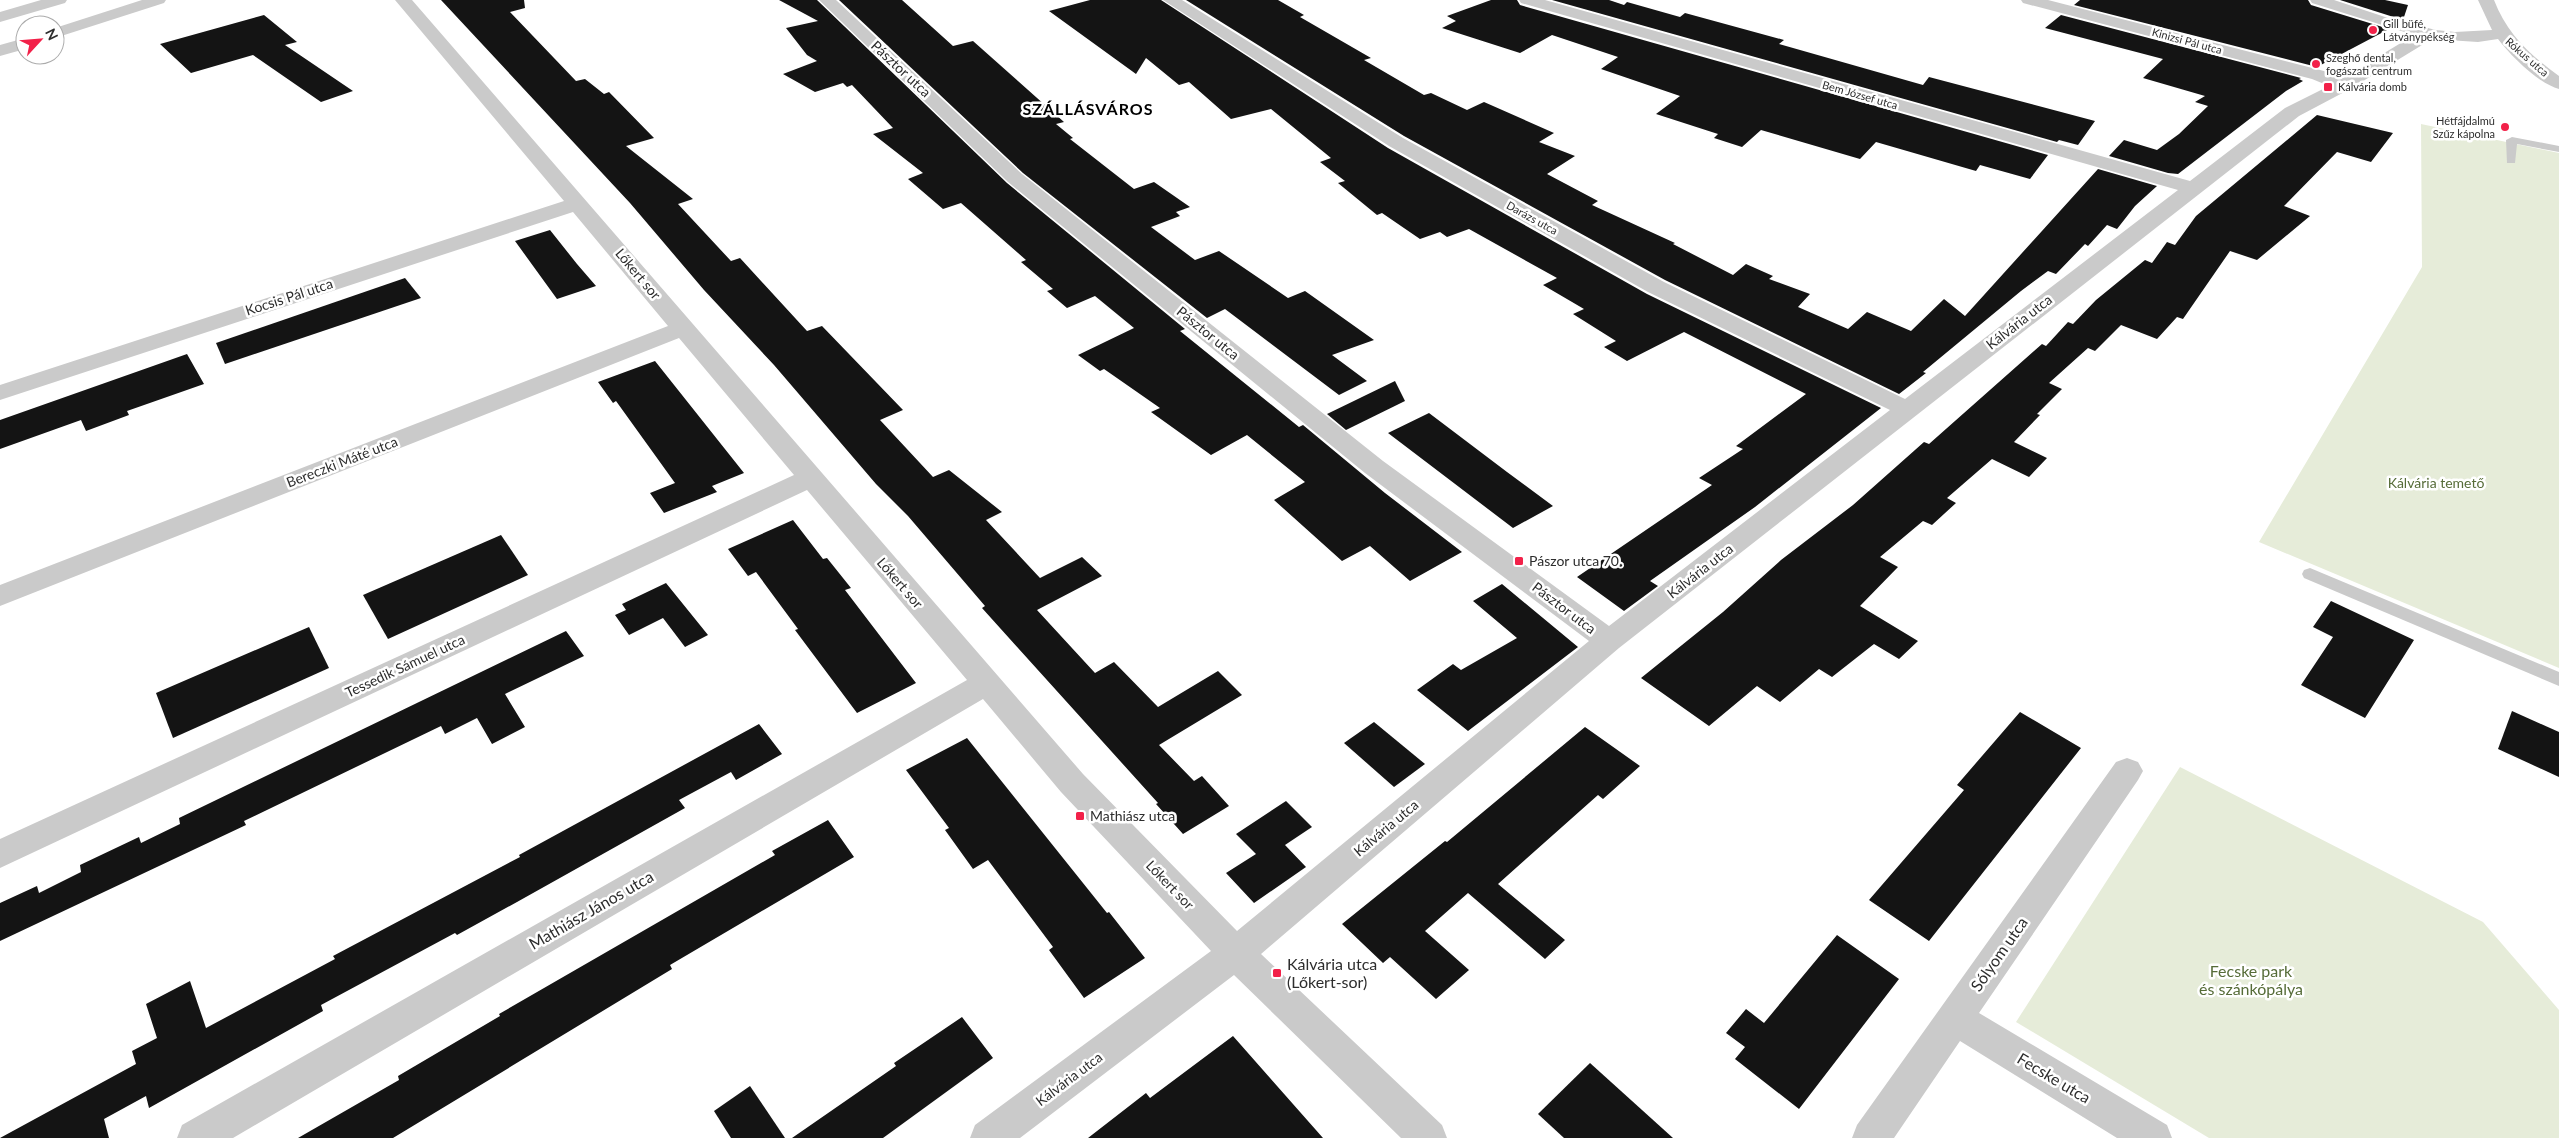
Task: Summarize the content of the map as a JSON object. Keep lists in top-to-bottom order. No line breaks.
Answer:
{"streets":{"street":["Kinizsi Pál utca","Rókus utca","Pásztor utca","Bem József utca","Darázs utca","Lőkert sor","Kocsis Pál utca","Kálvária utca","Bereczki Máté utca","Tessedik Sámuel utca","Mathiász János utca","Sólyom utca","Fecske utca"]},"crossings":[["Kinizsi Pál utca","Kálvária utca"],["Pásztor utca","Kálvária utca"],["Bem József utca","Kálvária utca"],["Darázs utca","Kálvária utca"],["Lőkert sor","Kocsis Pál utca"],["Lőkert sor","Kálvária utca"],["Lőkert sor","Bereczki Máté utca"],["Lőkert sor","Tessedik Sámuel utca"],["Lőkert sor","Mathiász János utca"],["Sólyom utca","Fecske utca"]],"districts":["SZÁLLÁSVÁROS"],"parks":["Kálvária temető","Fecske park és szánkópálya"],"places":{"other":["Gill büfé, Látványpékség","Szeghő dental, fogászati centrum","Hétfájdalmú Szűz kápolna"],"transit":["Kálvária domb","Pászor utca 70.","Mathiász utca","Kálvária utca (Lőkert-sor)"]},"north":"top right"}
